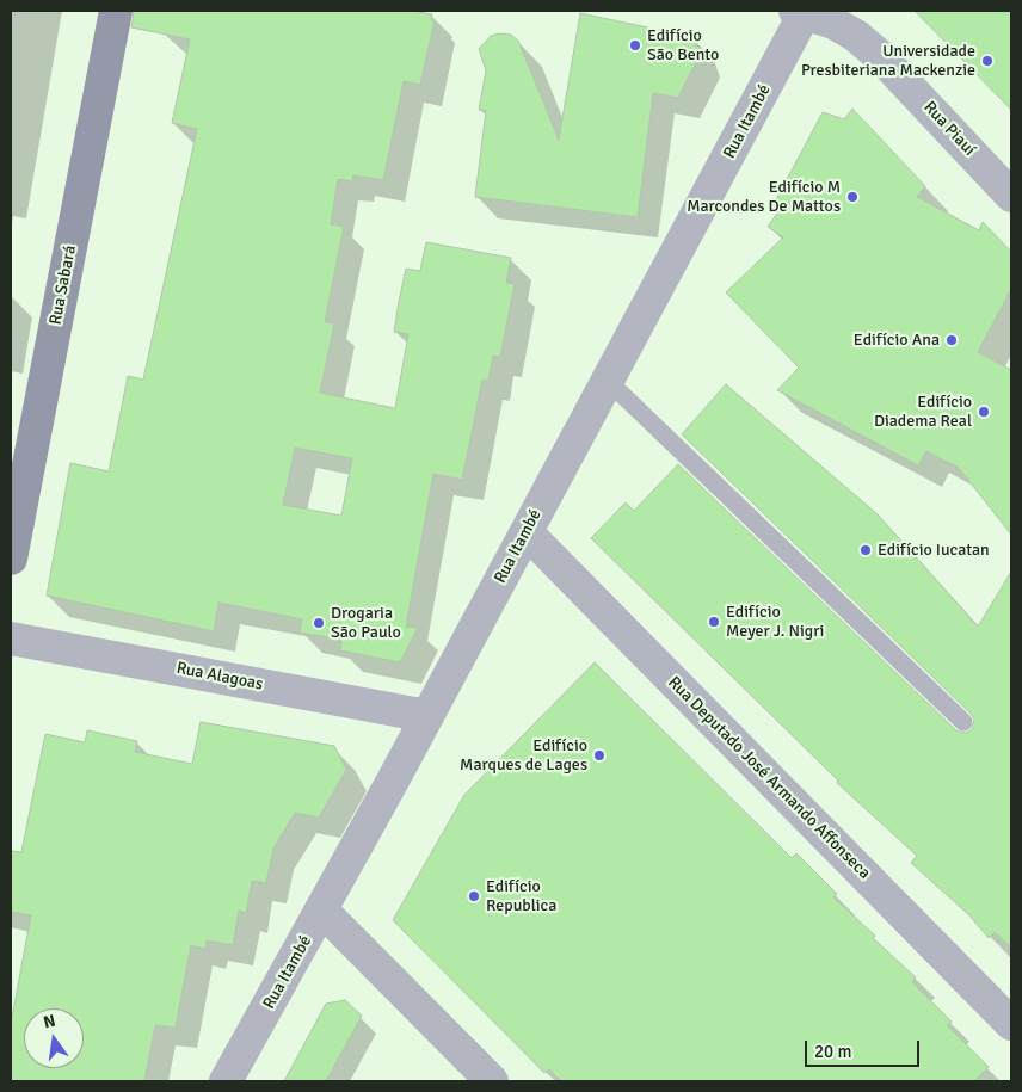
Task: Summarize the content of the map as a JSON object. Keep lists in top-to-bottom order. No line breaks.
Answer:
{"streets":{"street":["Rua Itambé","Rua Piauí","Rua Sabará","Rua Alagoas","Rua Deputado José Armando Affonseca"]},"crossings":[["Rua Itambé","Rua Piauí"],["Rua Itambé","Rua Alagoas"],["Rua Itambé","Rua Deputado José Armando Affonseca"]],"places":["Edifício São Bento","Universidade Presbiteriana Mackenzie","Edifício M Marcondes De Mattos","Edifício Ana","Edifício Diadema Real","Edifício Iucatan","Edifício Meyer J. Nigri","Drogaria São Paulo","Edifício Marques de Lages","Edifício Republica"],"scale_bar":"20 m","north":"top"}
